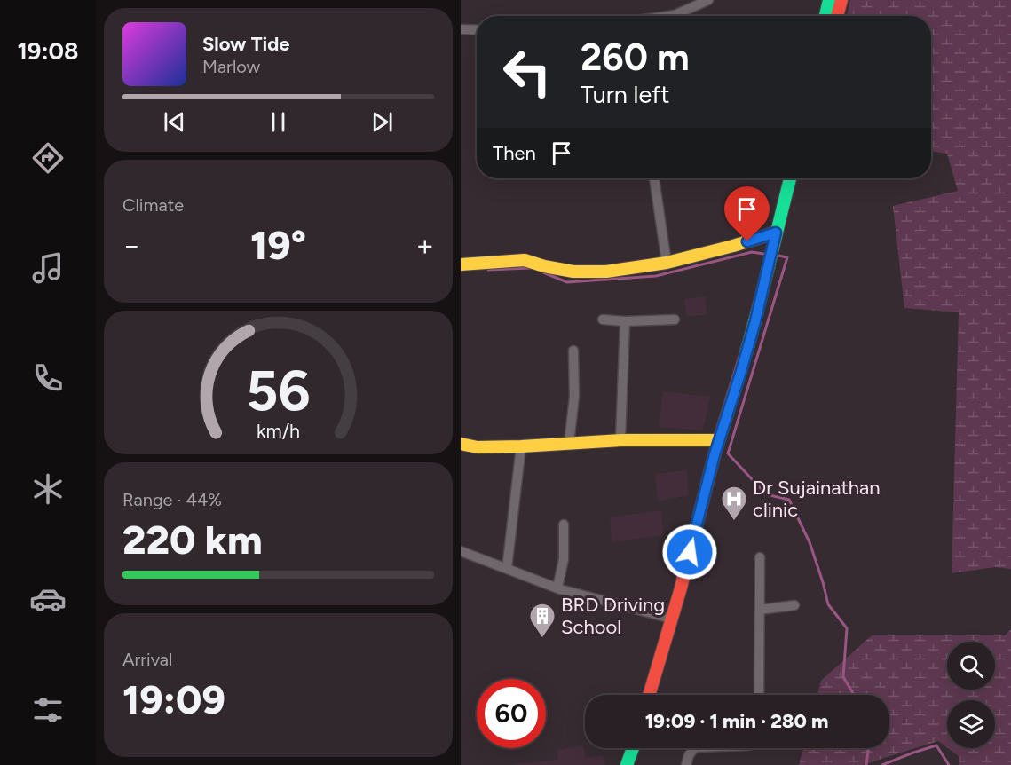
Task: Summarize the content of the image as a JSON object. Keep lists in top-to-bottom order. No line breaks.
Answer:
{"places":{"hospital":["Dr Sujainathan clinic"],"building":["BRD Driving School"]},"page":{"tabs":"19:08","turn":["260 m","Turn left"],"song":["Slow Tide","Marlow"],"then":"Then","tile":["Climate",["Range · 44%","220 km"],["Arrival","19:09"]],"heat":["−","19°","+"],"limit":"60","trip":"19:09 · 1 min · 280 m","gauge":["56","km/h"]}}
